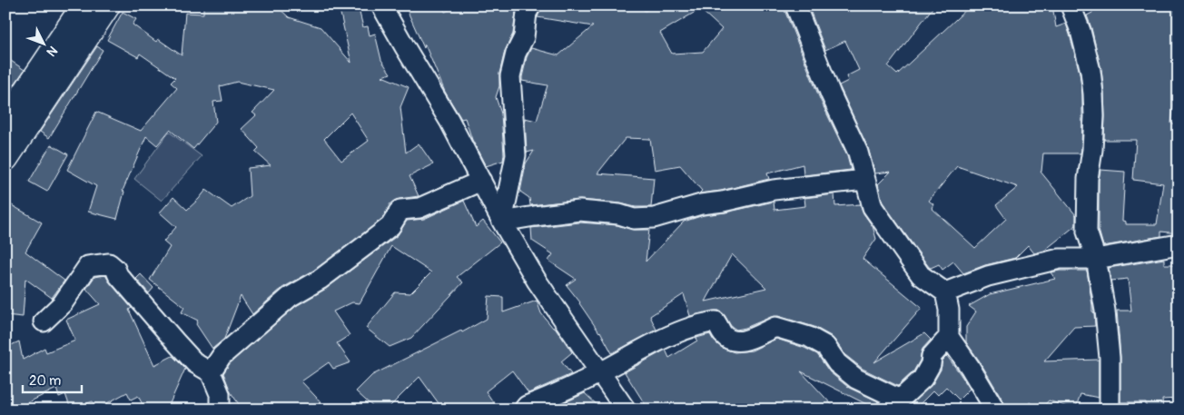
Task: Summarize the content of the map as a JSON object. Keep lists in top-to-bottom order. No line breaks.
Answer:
{"scale_bar":"20 m","north":"bottom right"}
